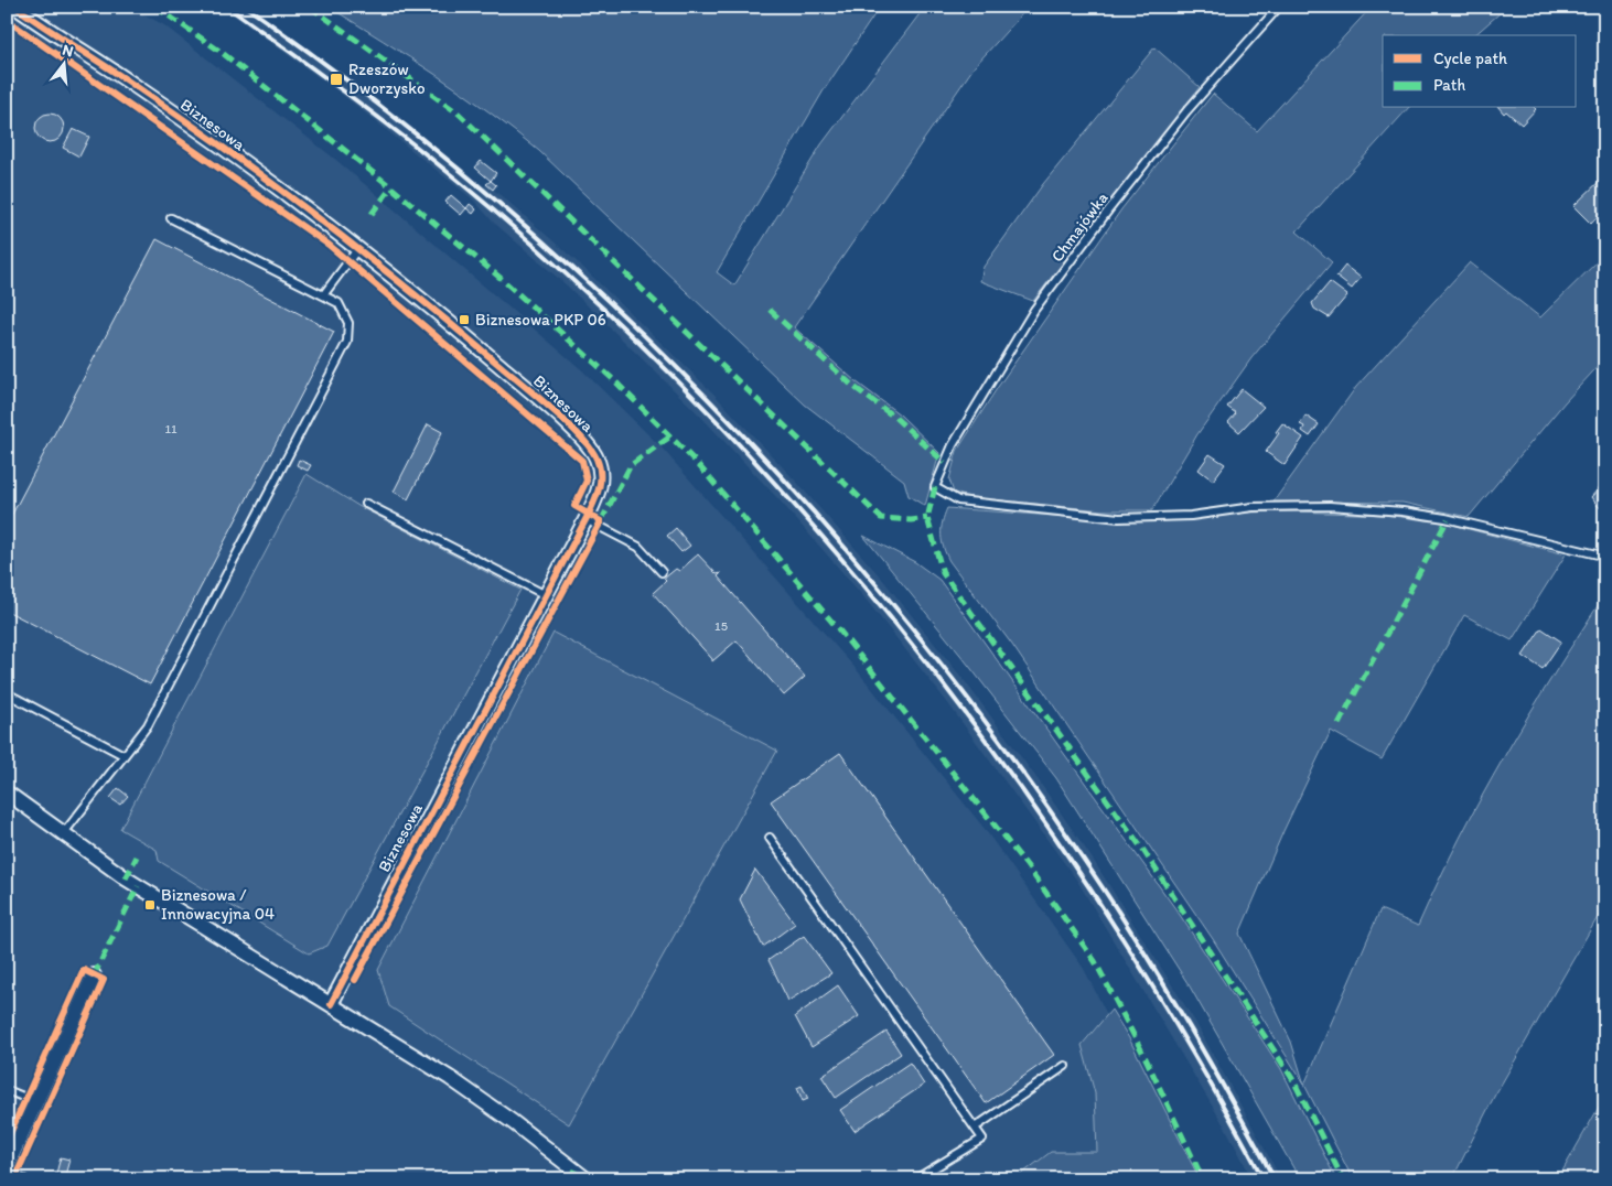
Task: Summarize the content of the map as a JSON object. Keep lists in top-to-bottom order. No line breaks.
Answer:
{"streets":{"street":["Biznesowa"],"lane":["Chmajówka"]},"places":{"transit":["Rzeszów Dworzysko","Biznesowa PKP 06","Biznesowa / Innowacyjna 04"]},"house_numbers":["11","15"],"legend":["Cycle path","Path"],"north":"top"}
